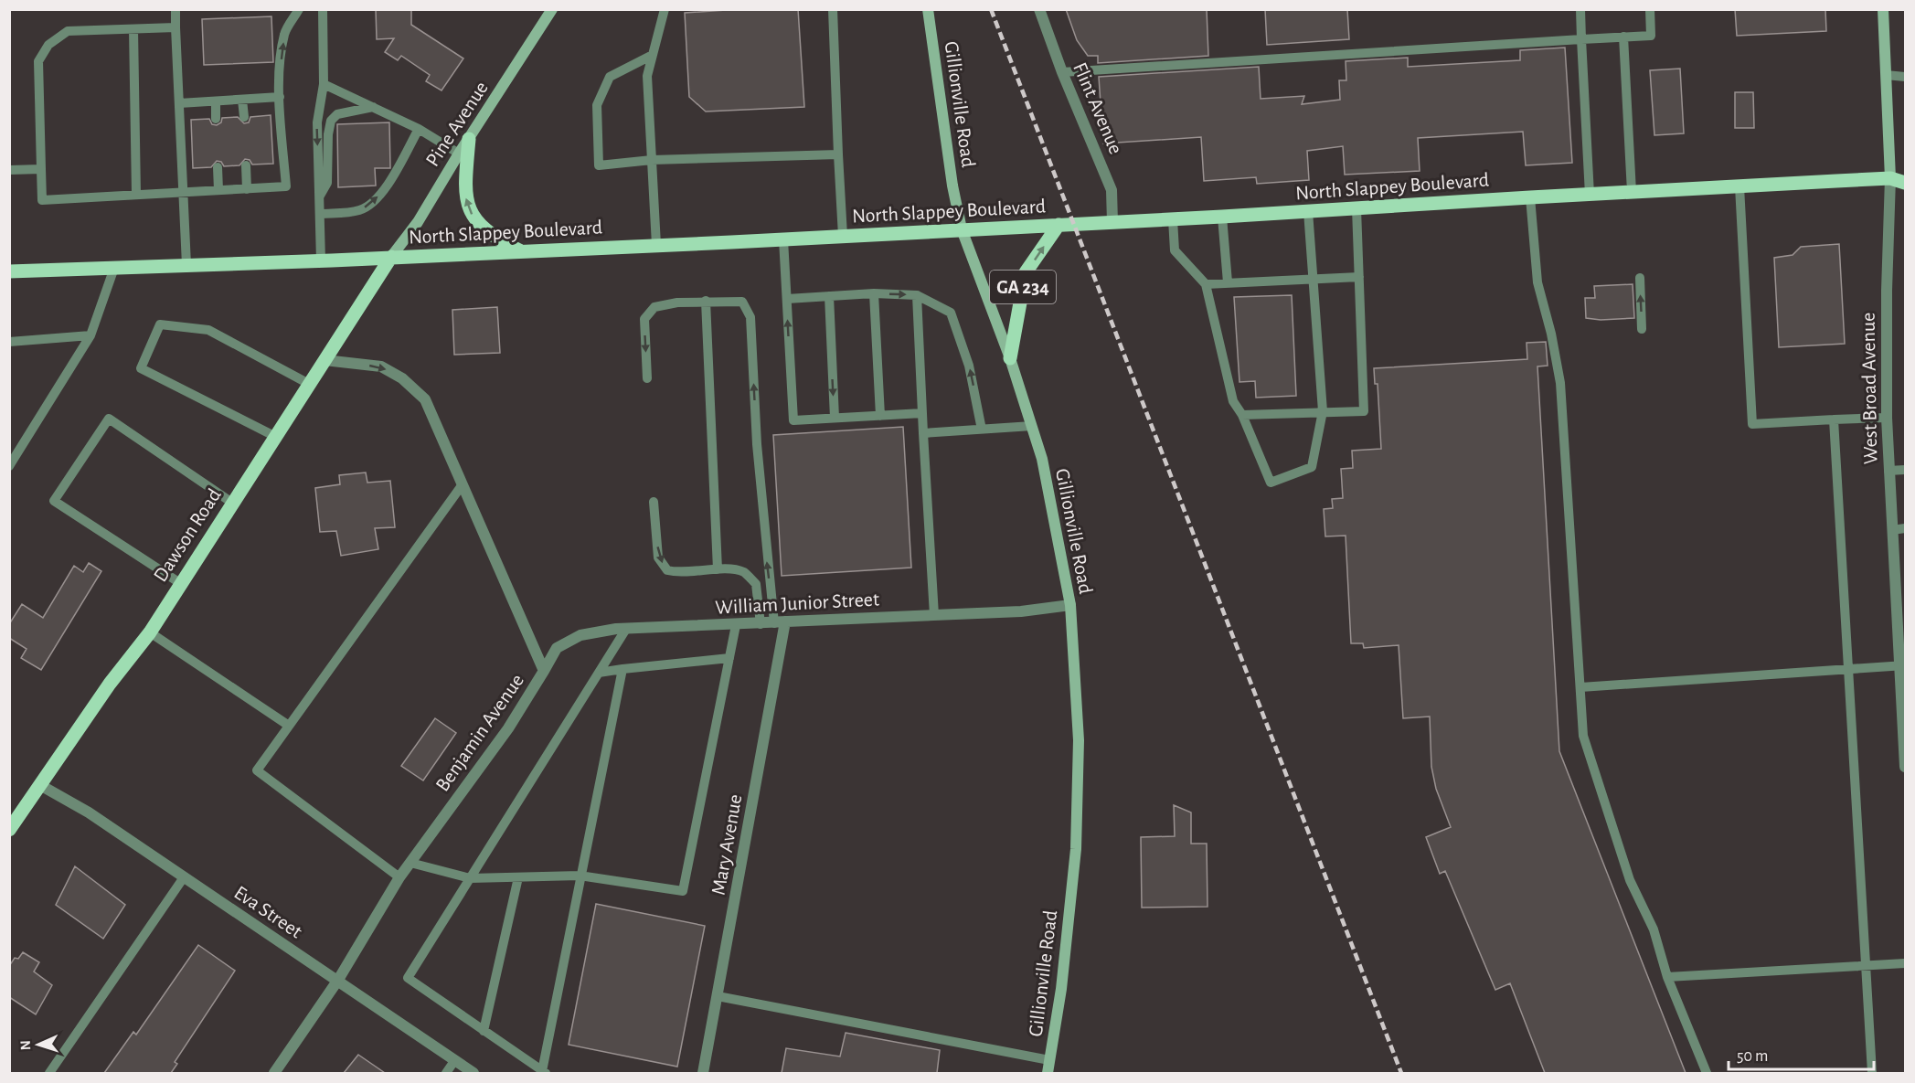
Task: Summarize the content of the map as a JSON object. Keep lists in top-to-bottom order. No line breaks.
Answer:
{"streets":{"main road":["Gillionville Road","Pine Avenue","North Slappey Boulevard","GA 234","West Broad Avenue","Dawson Road"],"street":["Flint Avenue","William Junior Street","Benjamin Avenue","Mary Avenue","Eva Street"]},"crossings":[["Gillionville Road","North Slappey Boulevard"],["Gillionville Road","GA 234"],["Gillionville Road","William Junior Street"],["Flint Avenue","North Slappey Boulevard"],["Pine Avenue","North Slappey Boulevard"],["Pine Avenue","Dawson Road"],["North Slappey Boulevard","GA 234"],["North Slappey Boulevard","West Broad Avenue"],["North Slappey Boulevard","Dawson Road"],["Dawson Road","Benjamin Avenue"],["Dawson Road","Eva Street"],["William Junior Street","Benjamin Avenue"],["William Junior Street","Mary Avenue"],["Benjamin Avenue","Eva Street"]],"scale_bar":"50 m","north":"left"}
